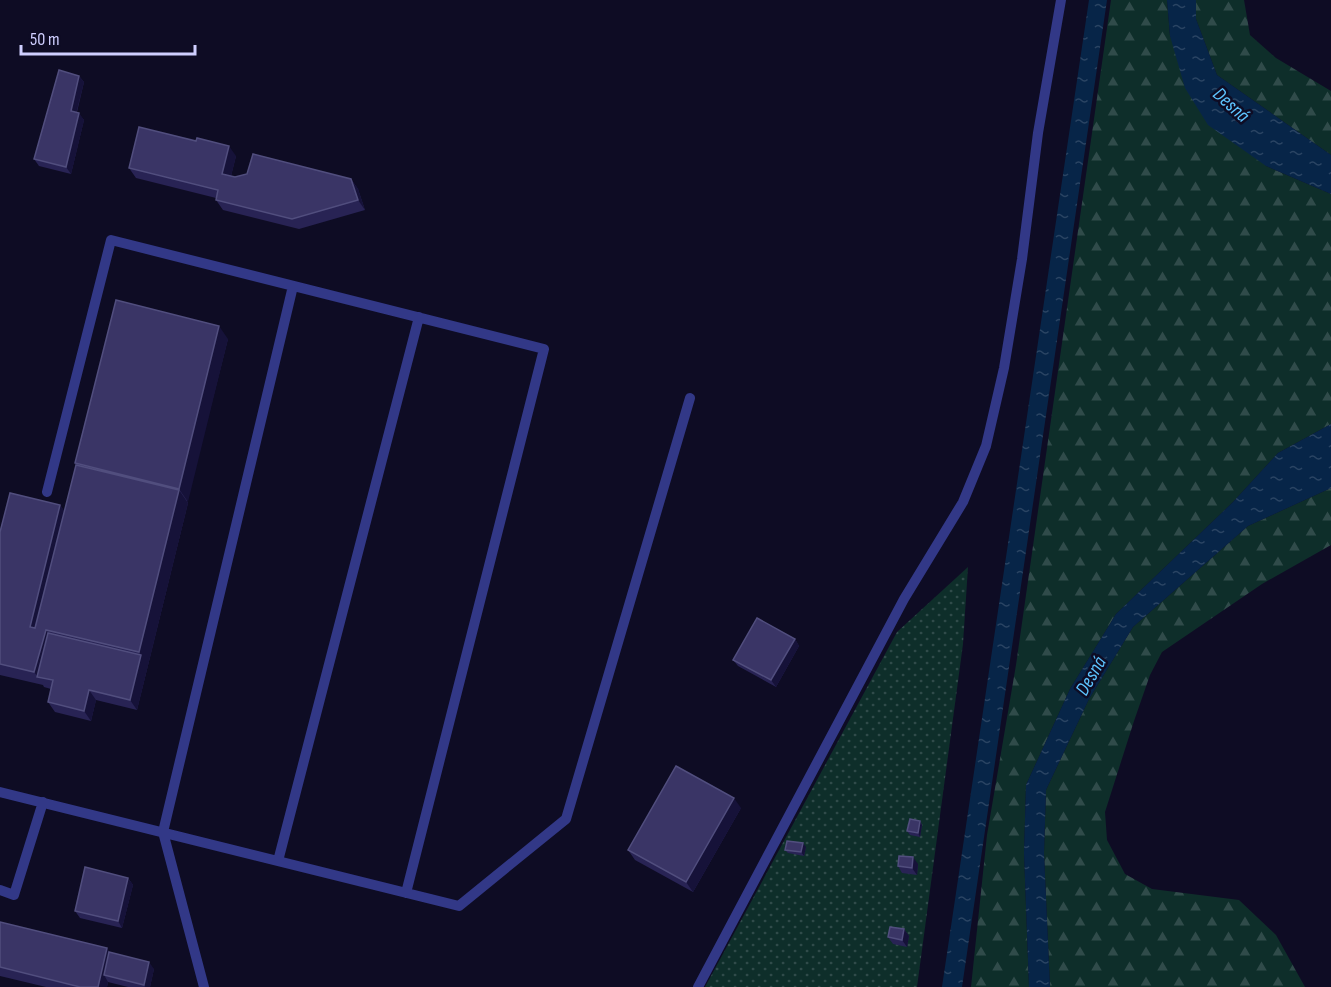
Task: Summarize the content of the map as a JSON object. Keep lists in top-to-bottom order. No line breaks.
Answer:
{"water":["Desná"],"scale_bar":"50 m"}
